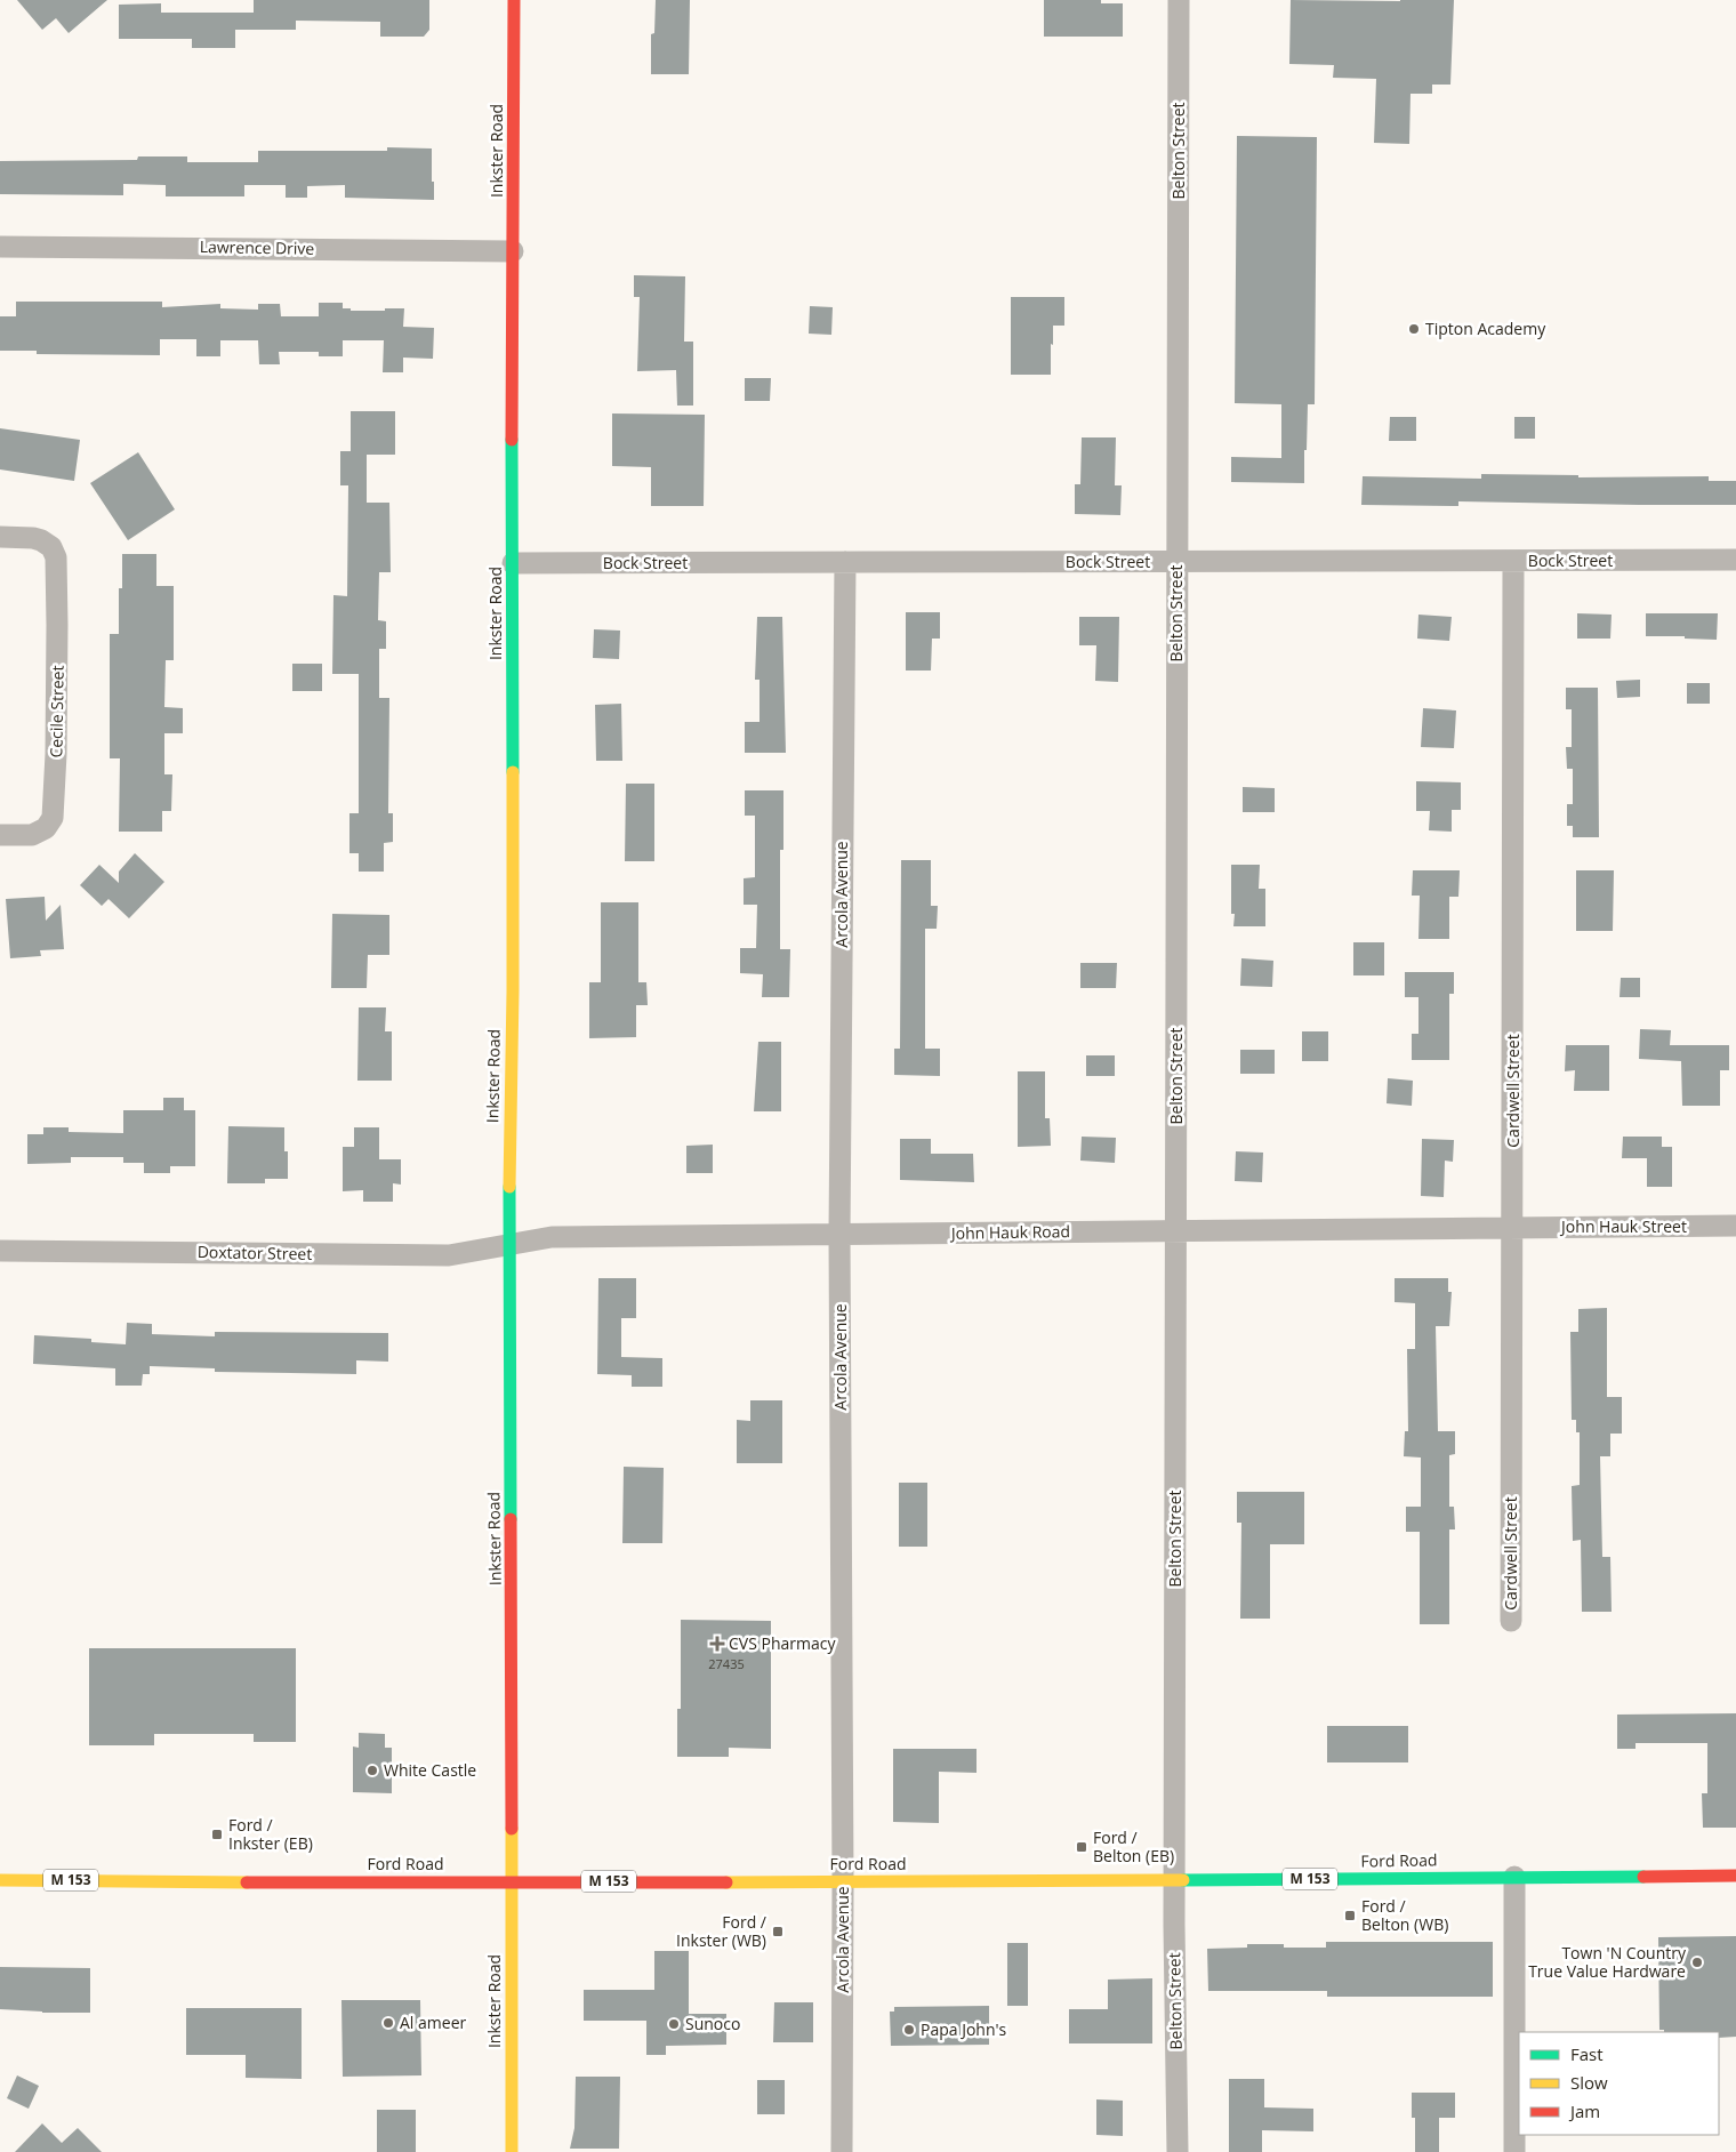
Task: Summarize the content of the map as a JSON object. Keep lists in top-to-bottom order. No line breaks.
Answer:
{"streets":{"main road":["Inkster Road","Ford Road","M 153"],"street":["Belton Street","Lawrence Drive","Bock Street","Cecile Street","Arcola Avenue","Cardwell Street","John Hauk Street","John Hauk Road","Doxtator Street"]},"crossings":[["Inkster Road","Lawrence Drive"],["Inkster Road","Bock Street"],["Inkster Road","John Hauk Road"],["Inkster Road","Doxtator Street"],["Inkster Road","Ford Road"],["Belton Street","Bock Street"],["Belton Street","John Hauk Road"],["Belton Street","Ford Road"],["Bock Street","Arcola Avenue"],["Bock Street","Cardwell Street"],["Arcola Avenue","John Hauk Road"],["Arcola Avenue","Ford Road"],["Cardwell Street","John Hauk Street"],["Cardwell Street","John Hauk Road"],["John Hauk Street","John Hauk Road"],["John Hauk Road","Doxtator Street"]],"places":{"other":["Tipton Academy","White Castle","Town 'N Country True Value Hardware","Al ameer","Sunoco","Papa John's"],"health":["CVS Pharmacy"],"transit":["Ford / Inkster (EB)","Ford / Belton (EB)","Ford / Belton (WB)","Ford / Inkster (WB)"]},"house_numbers":["27435"],"legend":["Fast","Slow","Jam"]}
